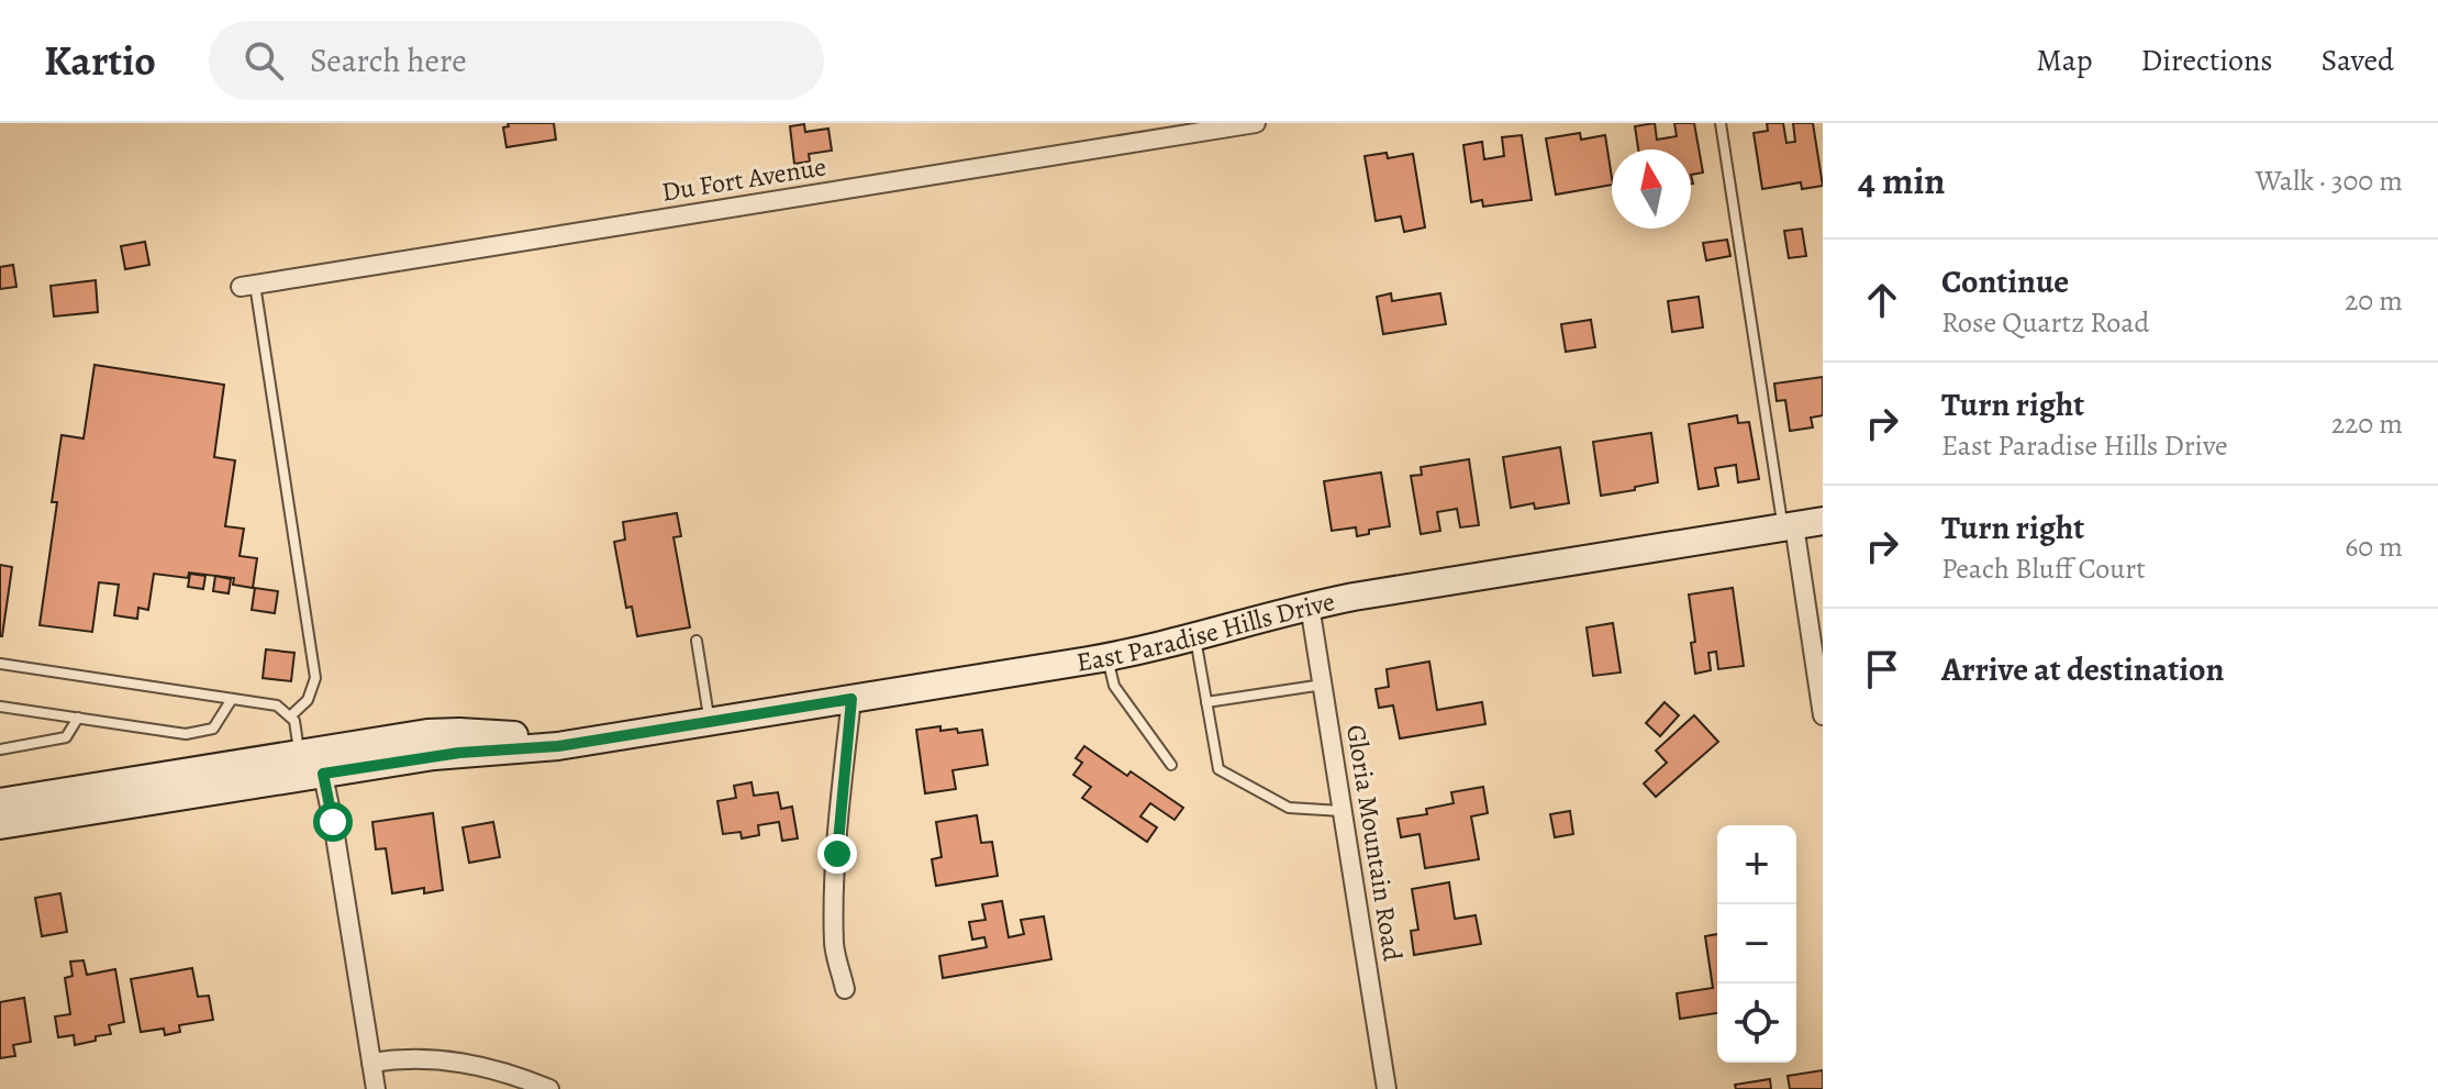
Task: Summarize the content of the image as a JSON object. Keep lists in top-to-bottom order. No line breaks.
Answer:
{"streets":{"main road":["East Paradise Hills Drive"],"street":["Du Fort Avenue","Gloria Mountain Road"]},"crossings":[["East Paradise Hills Drive","Gloria Mountain Road"]],"north":"top","page":{"header":"Kartio","search":"Search here","nav":["Map","Directions","Saved"],"heading":["4 min","Walk · 300 m"],"list":[["Continue","Rose Quartz Road","20 m"],["Turn right","East Paradise Hills Drive","220 m"],["Turn right","Peach Bluff Court","60 m"],"Arrive at destination"],"map_buttons":["+","−"]}}
